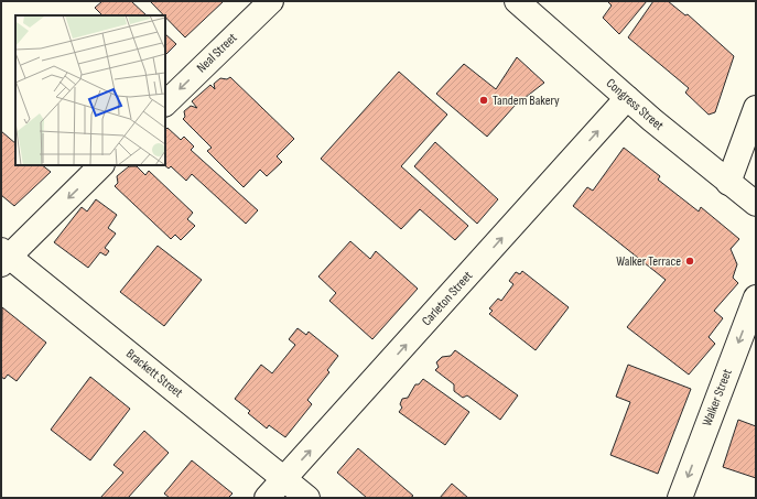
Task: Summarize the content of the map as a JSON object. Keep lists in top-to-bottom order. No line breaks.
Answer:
{"streets":{"street":["Neal Street","Congress Street","Carleton Street","Brackett Street","Walker Street"]},"crossings":[["Congress Street","Carleton Street"],["Carleton Street","Brackett Street"]],"one_way":["Neal Street","Carleton Street","Walker Street"],"places":["Tandem Bakery","Walker Terrace"]}
